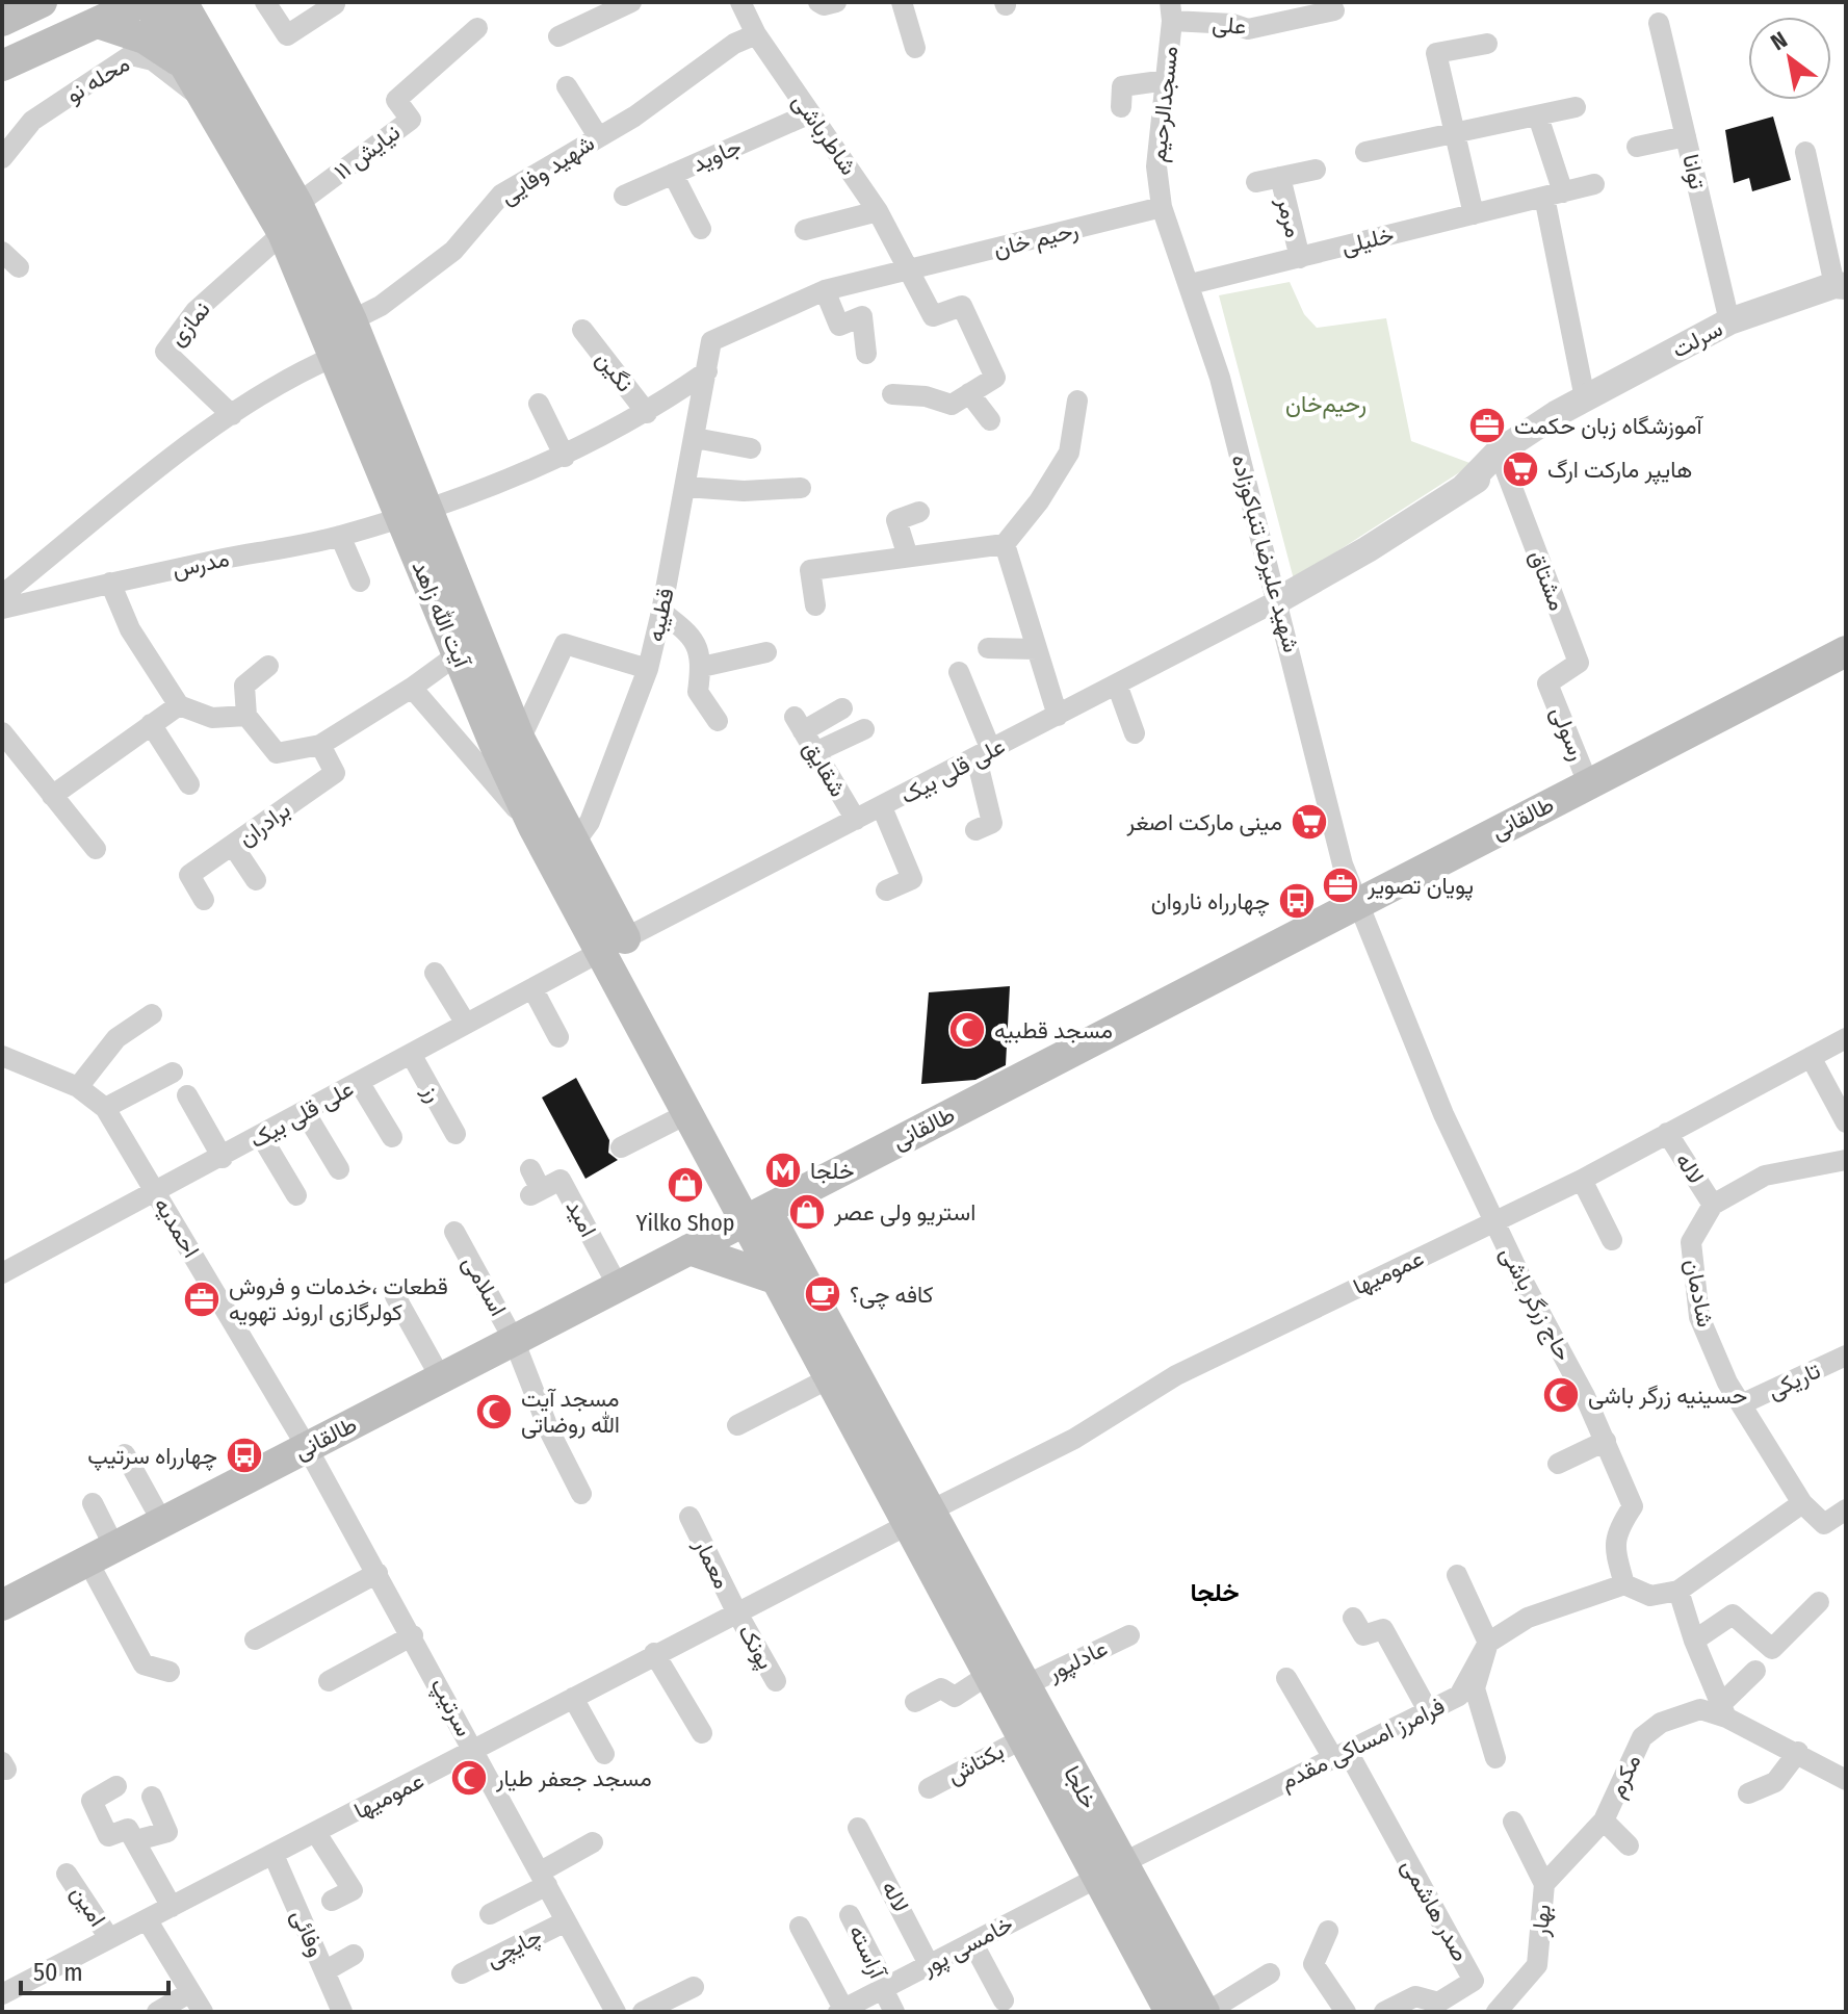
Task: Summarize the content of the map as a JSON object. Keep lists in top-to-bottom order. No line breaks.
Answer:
{"streets":{"main road":["آیت الله زاهد","طالقانی","خلجا"],"street":["علی","محله نو","مسجدالرحیم","شاطرباشی","نیایش ۱۱","جاوید","شهید وفایی","توانا","مرمر","رحیم خان","خلیلی","نمازی","سرلت","نگین","شهید علیرضا تنباکوزاده","مدرس","مشتاق","قطیبه","رسولی","شقایق","علی قلی بیک","برادران","رز","لاله","امید","احمدیه","عمومیها","اسلامی","شادمان","حاج زرگر باشی","تاریکی","معمار","پونک","عادلپور","سرتیپ","فرامرز امساکی مقدم","بکتاش","مکرم","امین","صدر هاشمی","بهار","وفائی","خامسی پور","چایچی","آراسته"]},"crossings":[["علی","مسجدالرحیم"],["محله نو","آیت الله زاهد"],["مسجدالرحیم","رحیم خان"],["مسجدالرحیم","شهید علیرضا تنباکوزاده"],["شاطرباشی","جاوید"],["شاطرباشی","شهید وفایی"],["شاطرباشی","رحیم خان"],["شاطرباشی","قطیبه"],["نیایش ۱۱","آیت الله زاهد"],["شهید وفایی","آیت الله زاهد"],["توانا","سرلت"],["مرمر","خلیلی"],["رحیم خان","شهید علیرضا تنباکوزاده"],["رحیم خان","قطیبه"],["خلیلی","شهید علیرضا تنباکوزاده"],["نمازی","آیت الله زاهد"],["سرلت","شهید علیرضا تنباکوزاده"],["سرلت","مشتاق"],["سرلت","علی قلی بیک"],["شهید علیرضا تنباکوزاده","علی قلی بیک"],["شهید علیرضا تنباکوزاده","طالقانی"],["شهید علیرضا تنباکوزاده","حاج زرگر باشی"],["مدرس","آیت الله زاهد"],["مشتاق","رسولی"],["آیت الله زاهد","قطیبه"],["آیت الله زاهد","علی قلی بیک"],["آیت الله زاهد","طالقانی"],["آیت الله زاهد","خلجا"],["رسولی","طالقانی"],["شقایق","علی قلی بیک"],["علی قلی بیک","رز"],["علی قلی بیک","احمدیه"],["طالقانی","امید"],["طالقانی","احمدیه"],["طالقانی","اسلامی"],["طالقانی","حاج زرگر باشی"],["طالقانی","سرتیپ"],["طالقانی","خلجا"],["لاله","عمومیها"],["لاله","شادمان"],["لاله","خامسی پور"],["احمدیه","سرتیپ"],["عمومیها","حاج زرگر باشی"],["عمومیها","معمار"],["عمومیها","پونک"],["عمومیها","سرتیپ"],["عمومیها","خلجا"],["عمومیها","امین"],["عمومیها","وفائی"],["شادمان","تاریکی"],["حاج زرگر باشی","فرامرز امساکی مقدم"],["معمار","پونک"],["عادلپور","خلجا"],["سرتیپ","چایچی"],["فرامرز امساکی مقدم","خلجا"],["فرامرز امساکی مقدم","صدر هاشمی"],["فرامرز امساکی مقدم","خامسی پور"],["بکتاش","خلجا"],["مکرم","بهار"],["خلجا","خامسی پور"],["خامسی پور","آراسته"]],"districts":["خلجا"],"parks":["رحیم‌خان"],"places":{"office":["آموزشگاه زبان حکمت","پویان تصویر","قطعات ،خدمات و فروش کولرگازی اروند تهویه"],"supermarket":["هایپر مارکت ارگ","مینی مارکت اصغر"],"bus stop":["چهارراه ناروان","چهارراه سرتیپ"],"mosque":["مسجد قطبیه","حسینیه زرگر باشی","مسجد آیت الله روضاتی","مسجد جعفر طیار"],"metro station":["خلجا"],"shop":["Yilko Shop","استریو ولی عصر"],"cafe":["کافه چی؟"]},"scale_bar":"50 m","north":"top left"}
